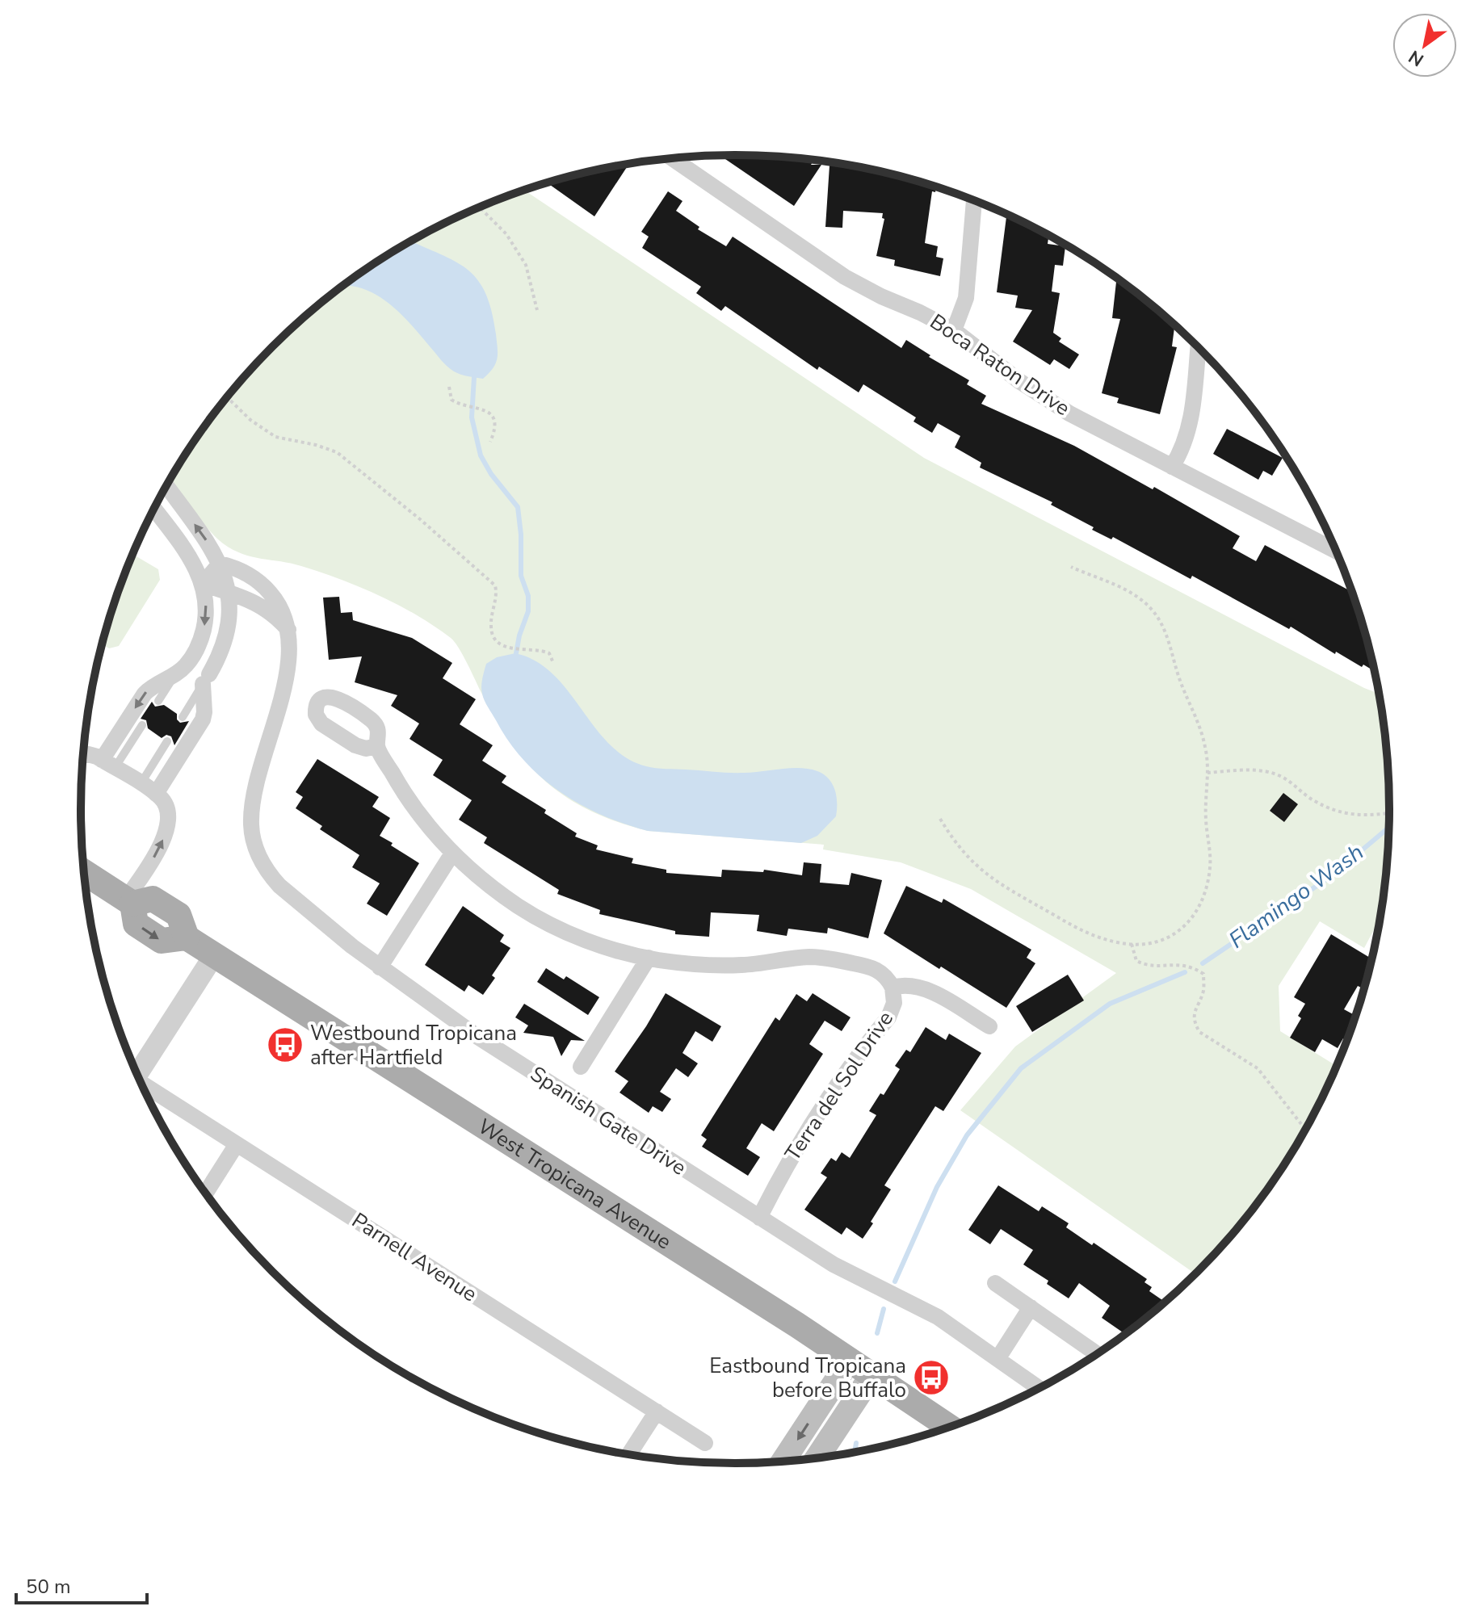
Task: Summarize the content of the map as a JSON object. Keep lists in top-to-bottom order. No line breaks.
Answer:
{"streets":{"main road":["West Tropicana Avenue"],"street":["Boca Raton Drive","Terra del Sol Drive","Spanish Gate Drive","Parnell Avenue"]},"crossings":[["Terra del Sol Drive","Spanish Gate Drive"]],"water":["Flamingo Wash"],"places":{"bus stop":["Westbound Tropicana after Hartfield","Eastbound Tropicana before Buffalo"]},"scale_bar":"50 m","north":"bottom left"}
